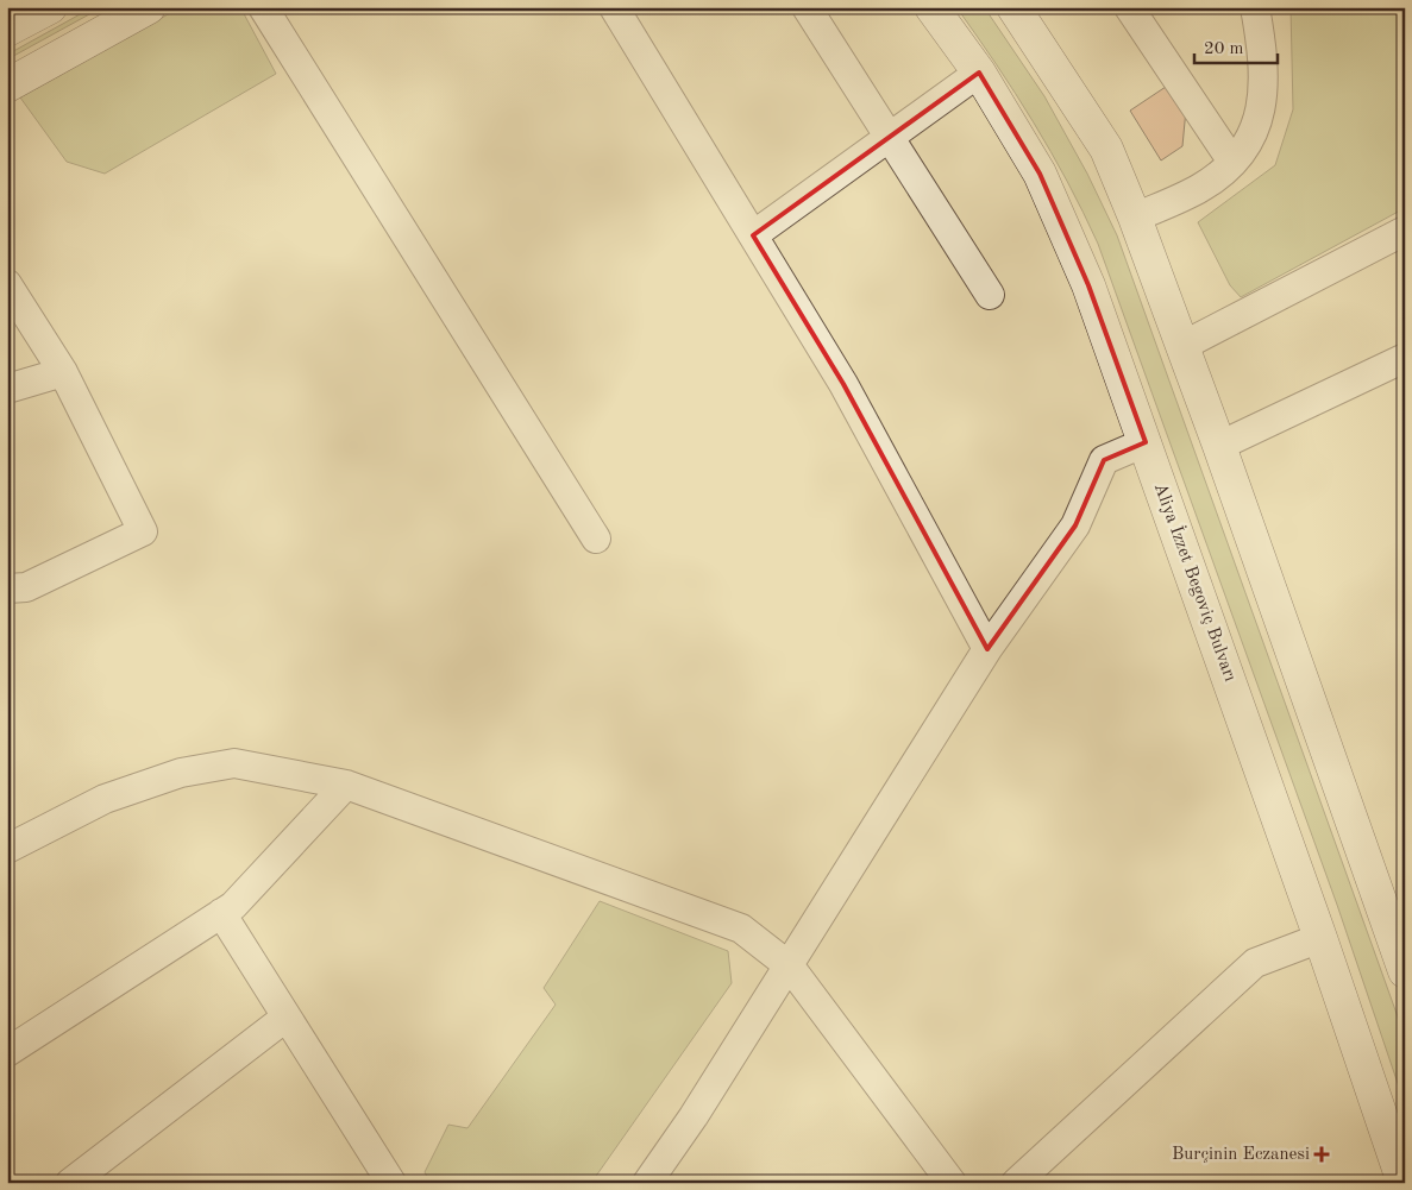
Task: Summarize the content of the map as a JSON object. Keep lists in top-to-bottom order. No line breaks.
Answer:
{"streets":{"main road":["Aliya İzzet Begoviç Bulvarı"]},"places":{"health":["Burçinin Eczanesi"]},"scale_bar":"20 m"}
